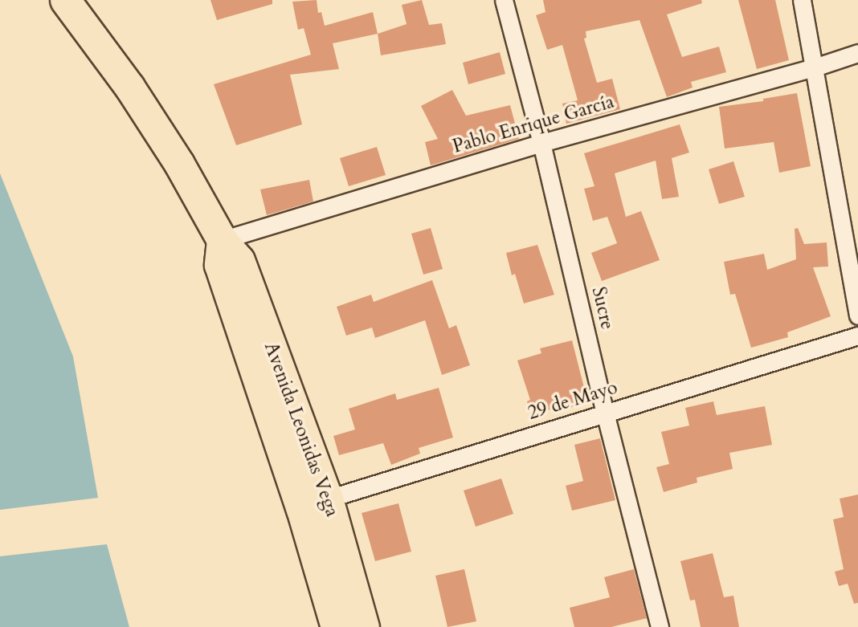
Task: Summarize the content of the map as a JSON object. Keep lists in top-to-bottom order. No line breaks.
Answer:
{"streets":{"highway":["Avenida Leonidas Vega"],"street":["Pablo Enrique García","Sucre","29 de Mayo"]},"crossings":[["Pablo Enrique García","Sucre"],["Pablo Enrique García","Avenida Leonidas Vega"],["Sucre","29 de Mayo"],["29 de Mayo","Avenida Leonidas Vega"]]}
